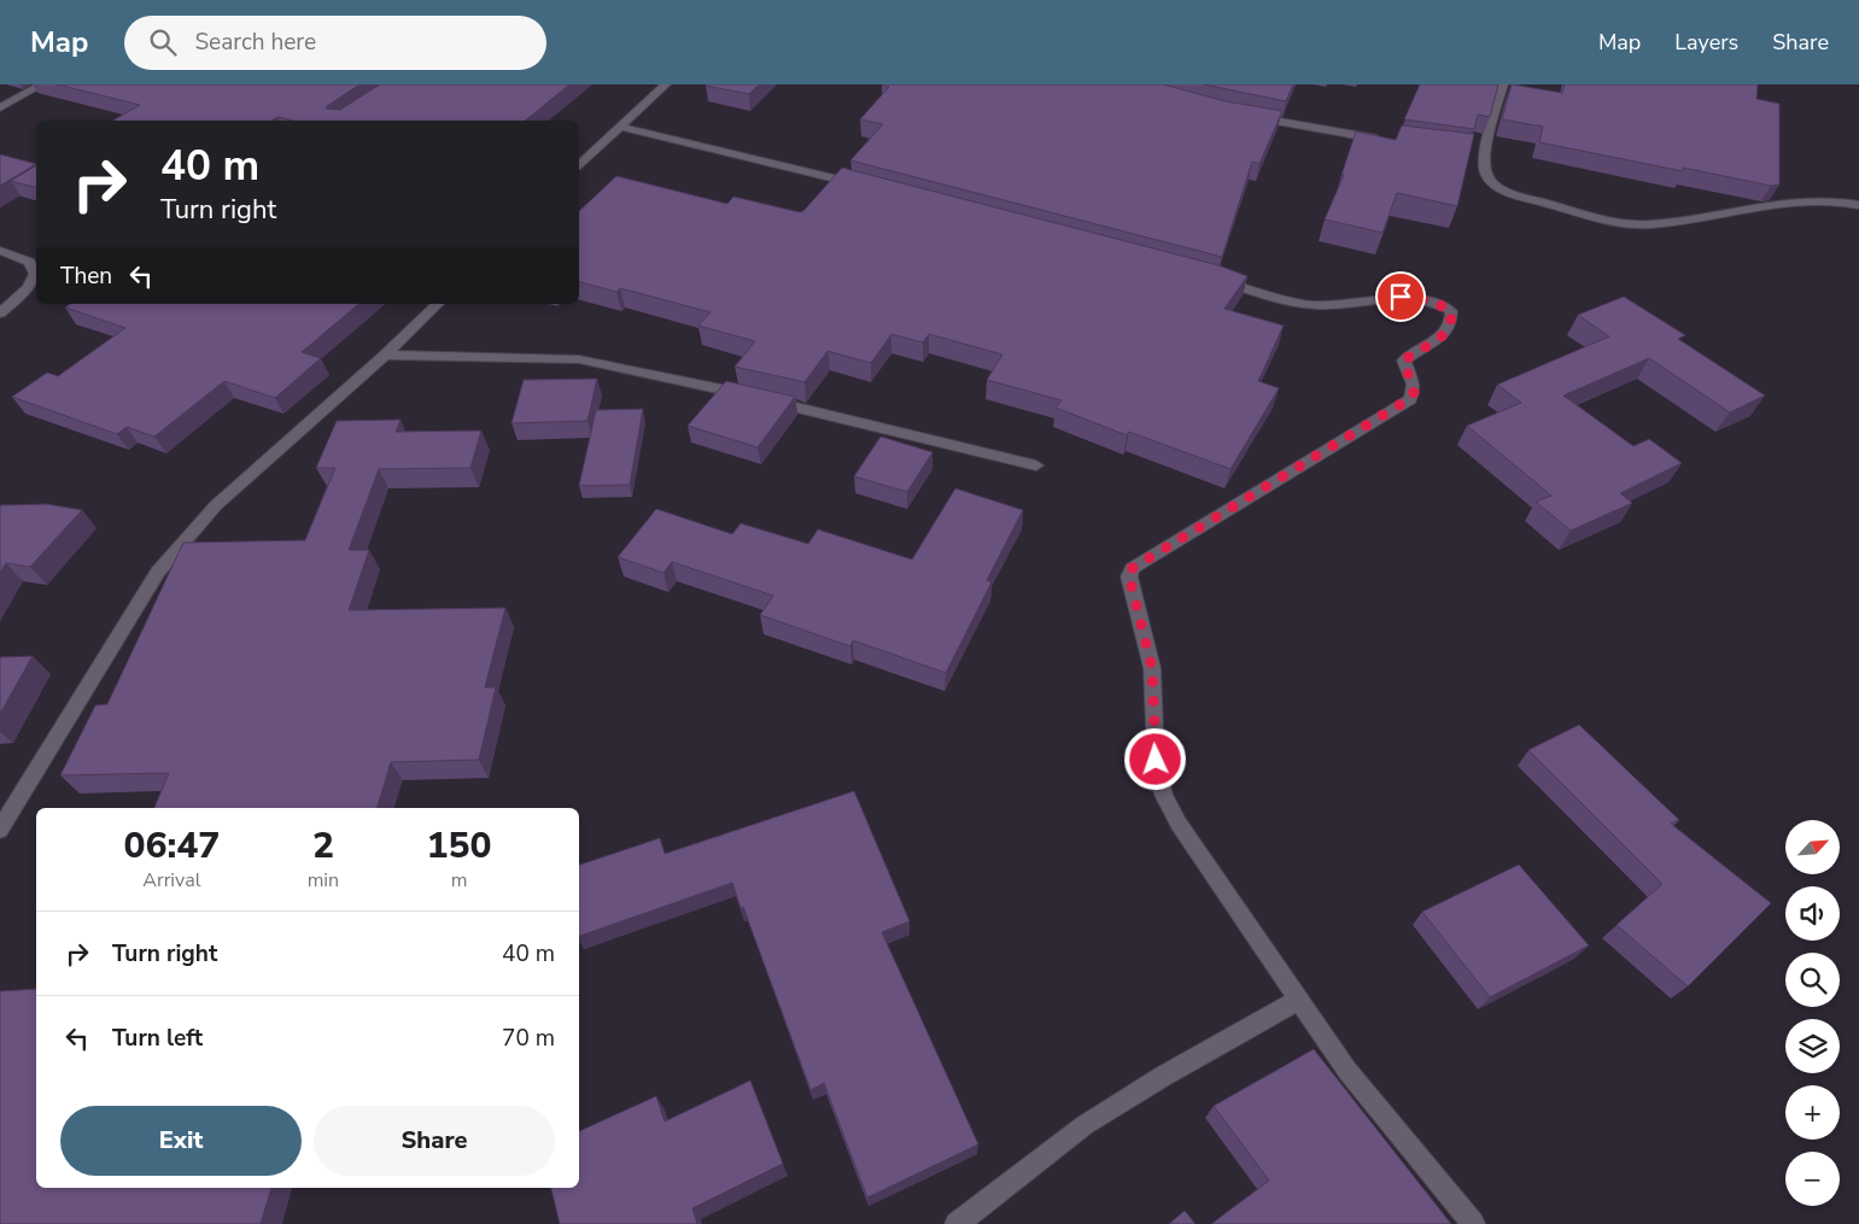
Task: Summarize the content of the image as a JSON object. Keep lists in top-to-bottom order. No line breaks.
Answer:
{"north":"top right","page":{"header":"Map","search":"Search here","nav":["Map","Layers","Share"],"turn":["40 m","Turn right"],"then":"Then","eta":["06:47","Arrival","2","min","150","m"],"map_buttons":["+","−"],"list":[{"name":"Turn right","value":"40 m"},{"name":"Turn left","value":"70 m"}],"buttons":["Exit","Share"]}}
